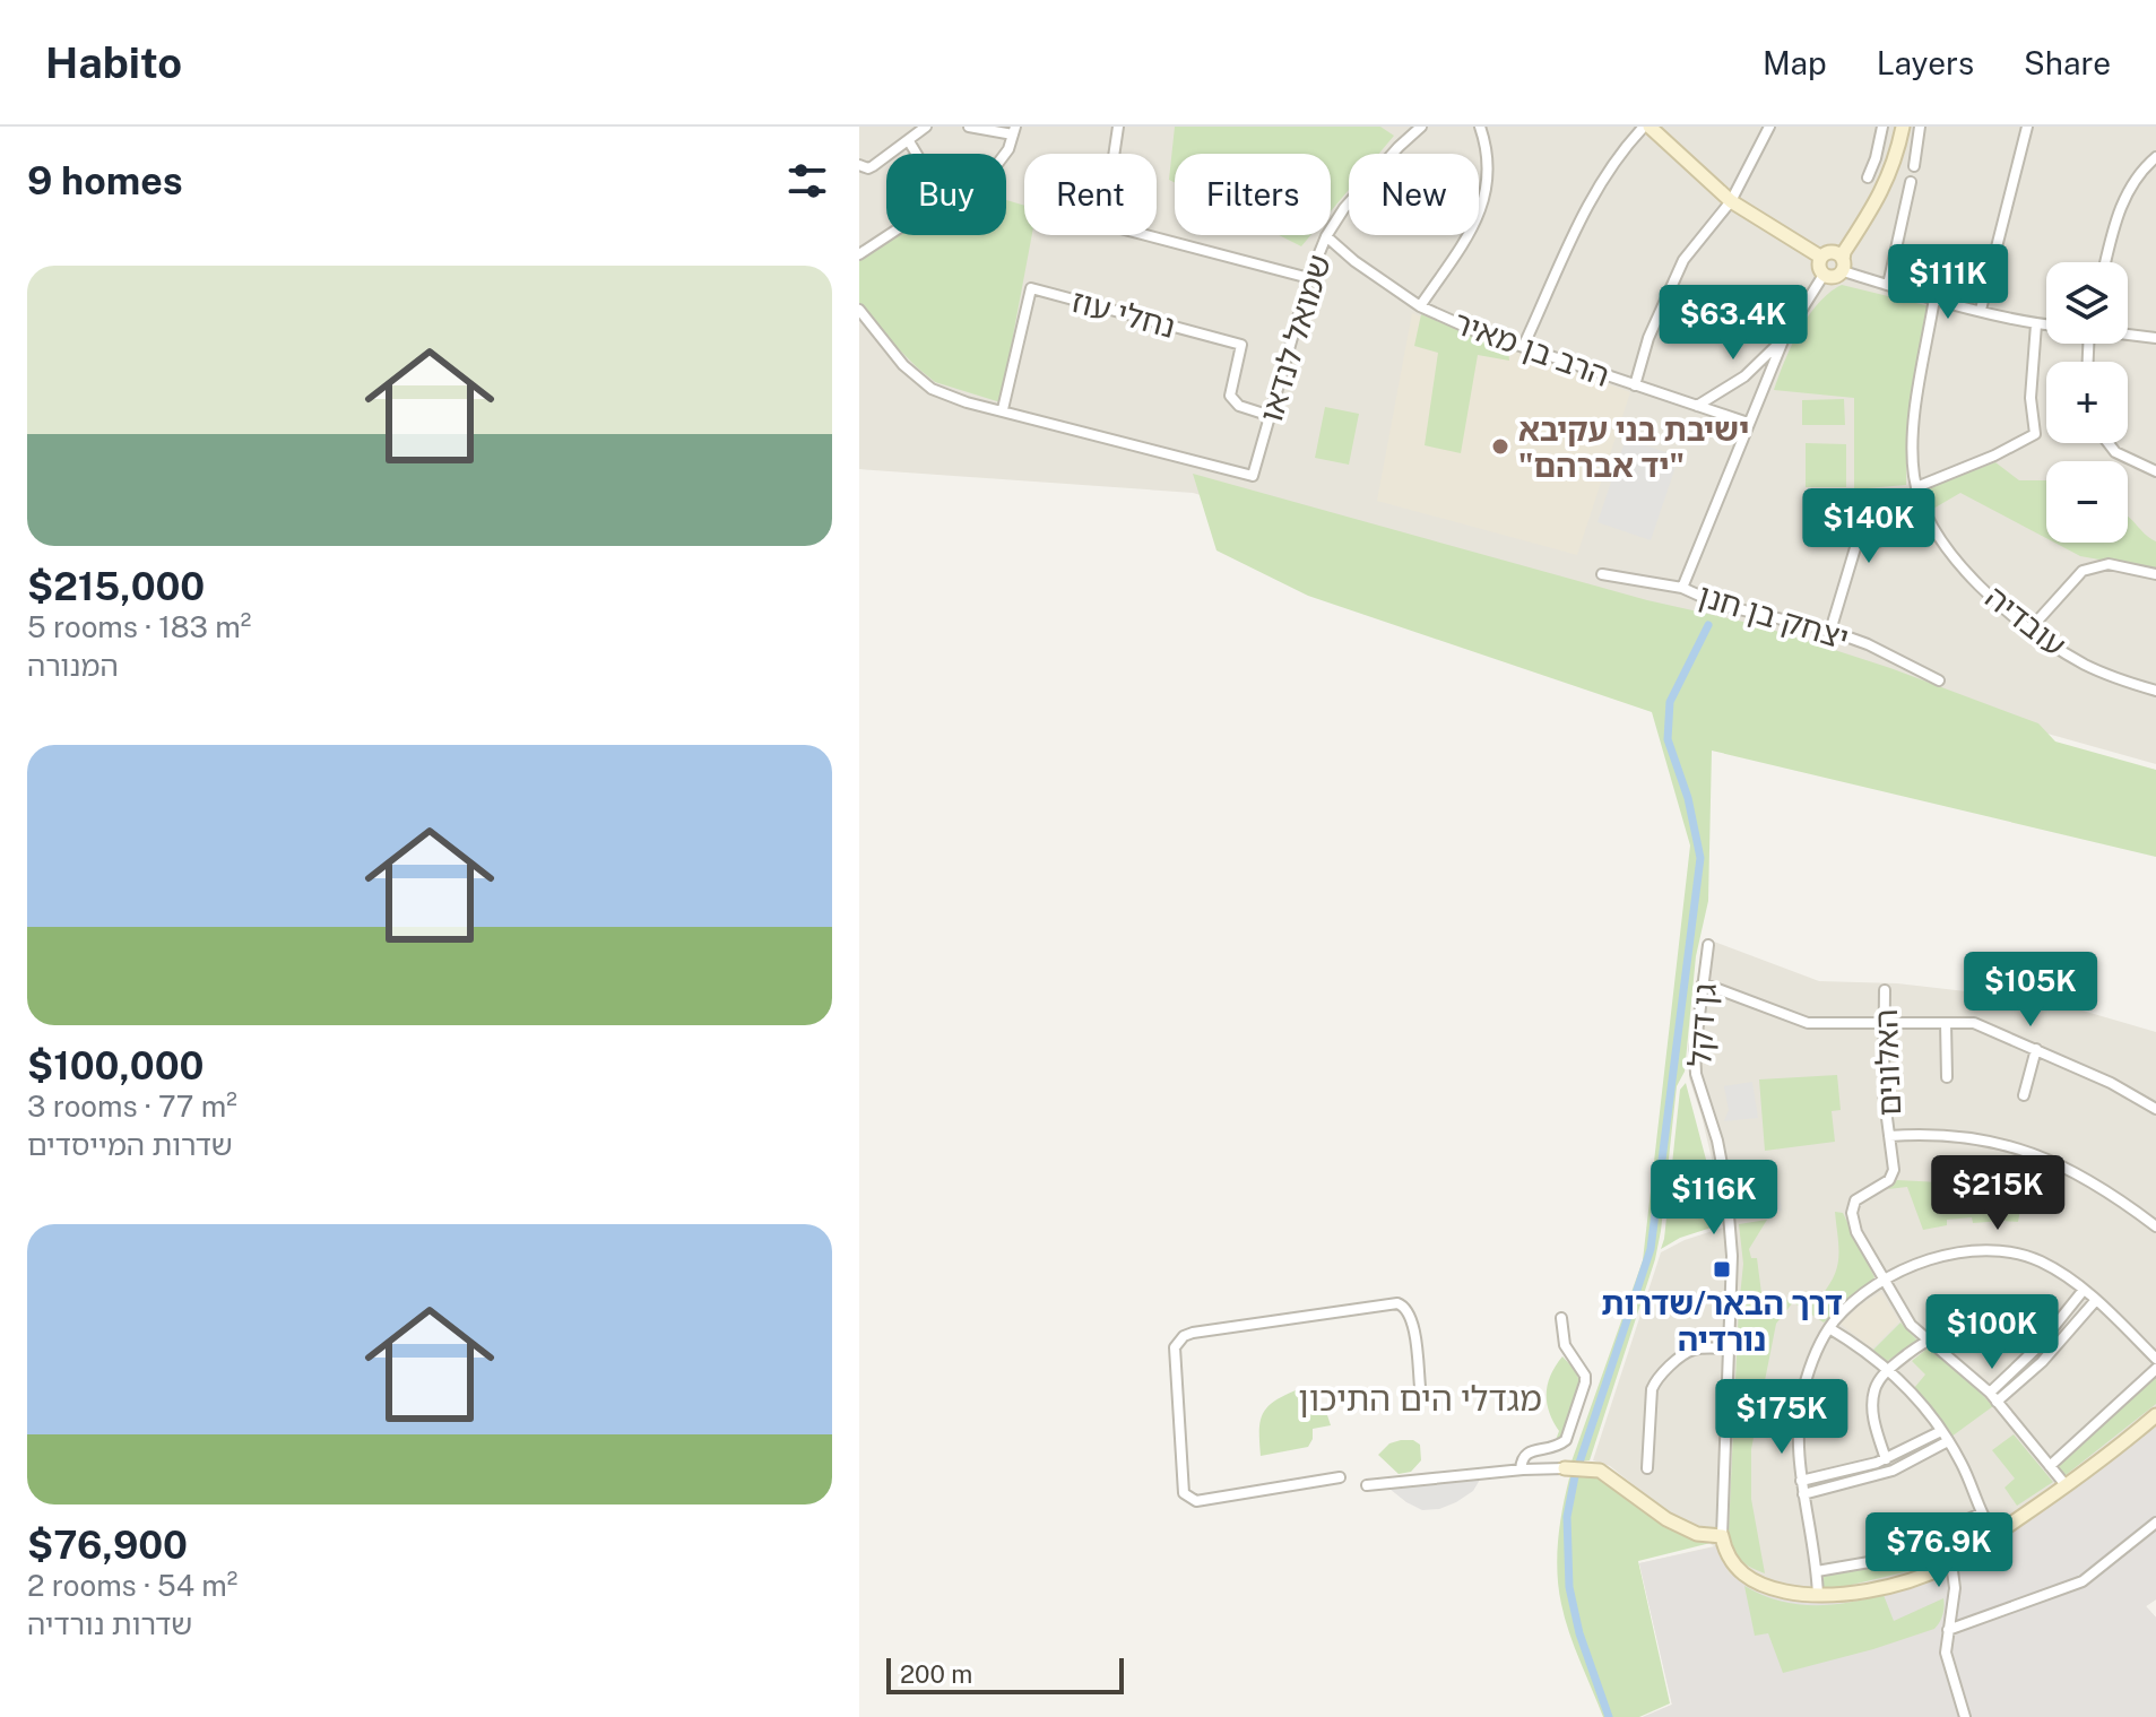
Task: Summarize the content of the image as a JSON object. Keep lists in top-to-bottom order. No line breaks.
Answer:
{"streets":{"street":["נחלי עוז","שמואל לנדאו","הרב בן מאיר","יצחק בן חנן","עובדיה","גן דקל","האלונים"]},"crossings":[["נחלי עוז","שמואל לנדאו"],["שמואל לנדאו","הרב בן מאיר"]],"districts":["מגדלי הים התיכון"],"places":{"other":["ישיבת בני עקיבא \"יד אברהם\""],"transit":["דרך הבאר/שדרות נורדיה"]},"scale_bar":"200 m","page":{"header":"Habito","nav":["Map","Layers","Share"],"heading":"9 homes","chip":["Buy","Rent","Filters","New"],"list":[{"name":"$215,000","note":"5 rooms · 183 m² · המנורה"},{"name":"$100,000","note":"3 rooms · 77 m² · שדרות המייסדים"},{"name":"$76,900","note":"2 rooms · 54 m² · שדרות נורדיה"}],"price":["$111K","$63.4K","$140K","$105K","$215K","$116K","$100K","$175K","$76.9K"],"map_buttons":["+","−"],"scale":"200 m"}}
